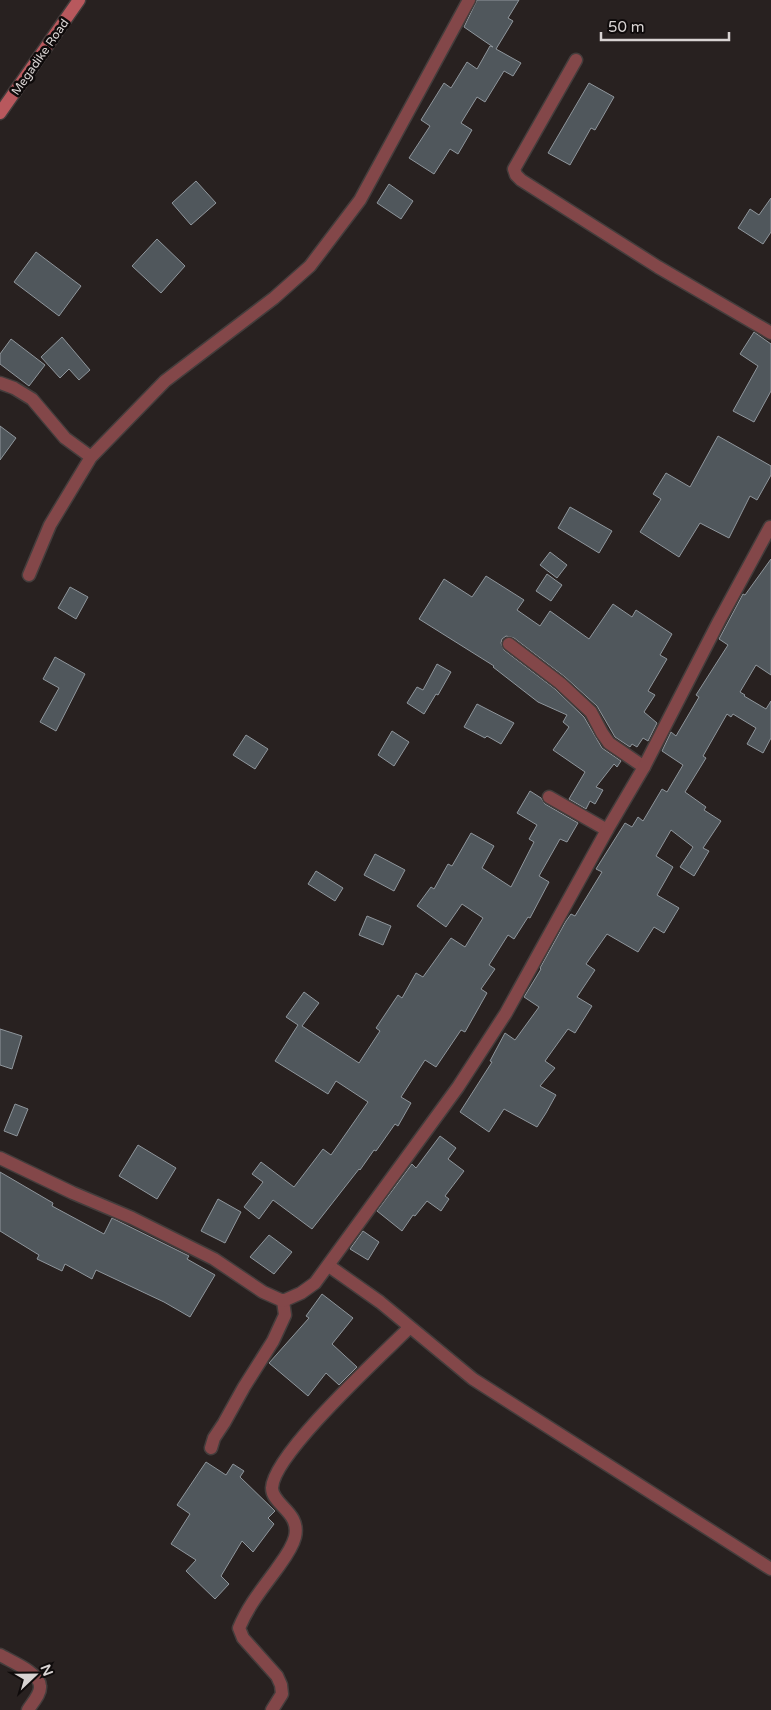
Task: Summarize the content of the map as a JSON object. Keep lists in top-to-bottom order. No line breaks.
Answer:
{"streets":{"main road":["Megadike Road"]},"scale_bar":"50 m","north":"right"}
